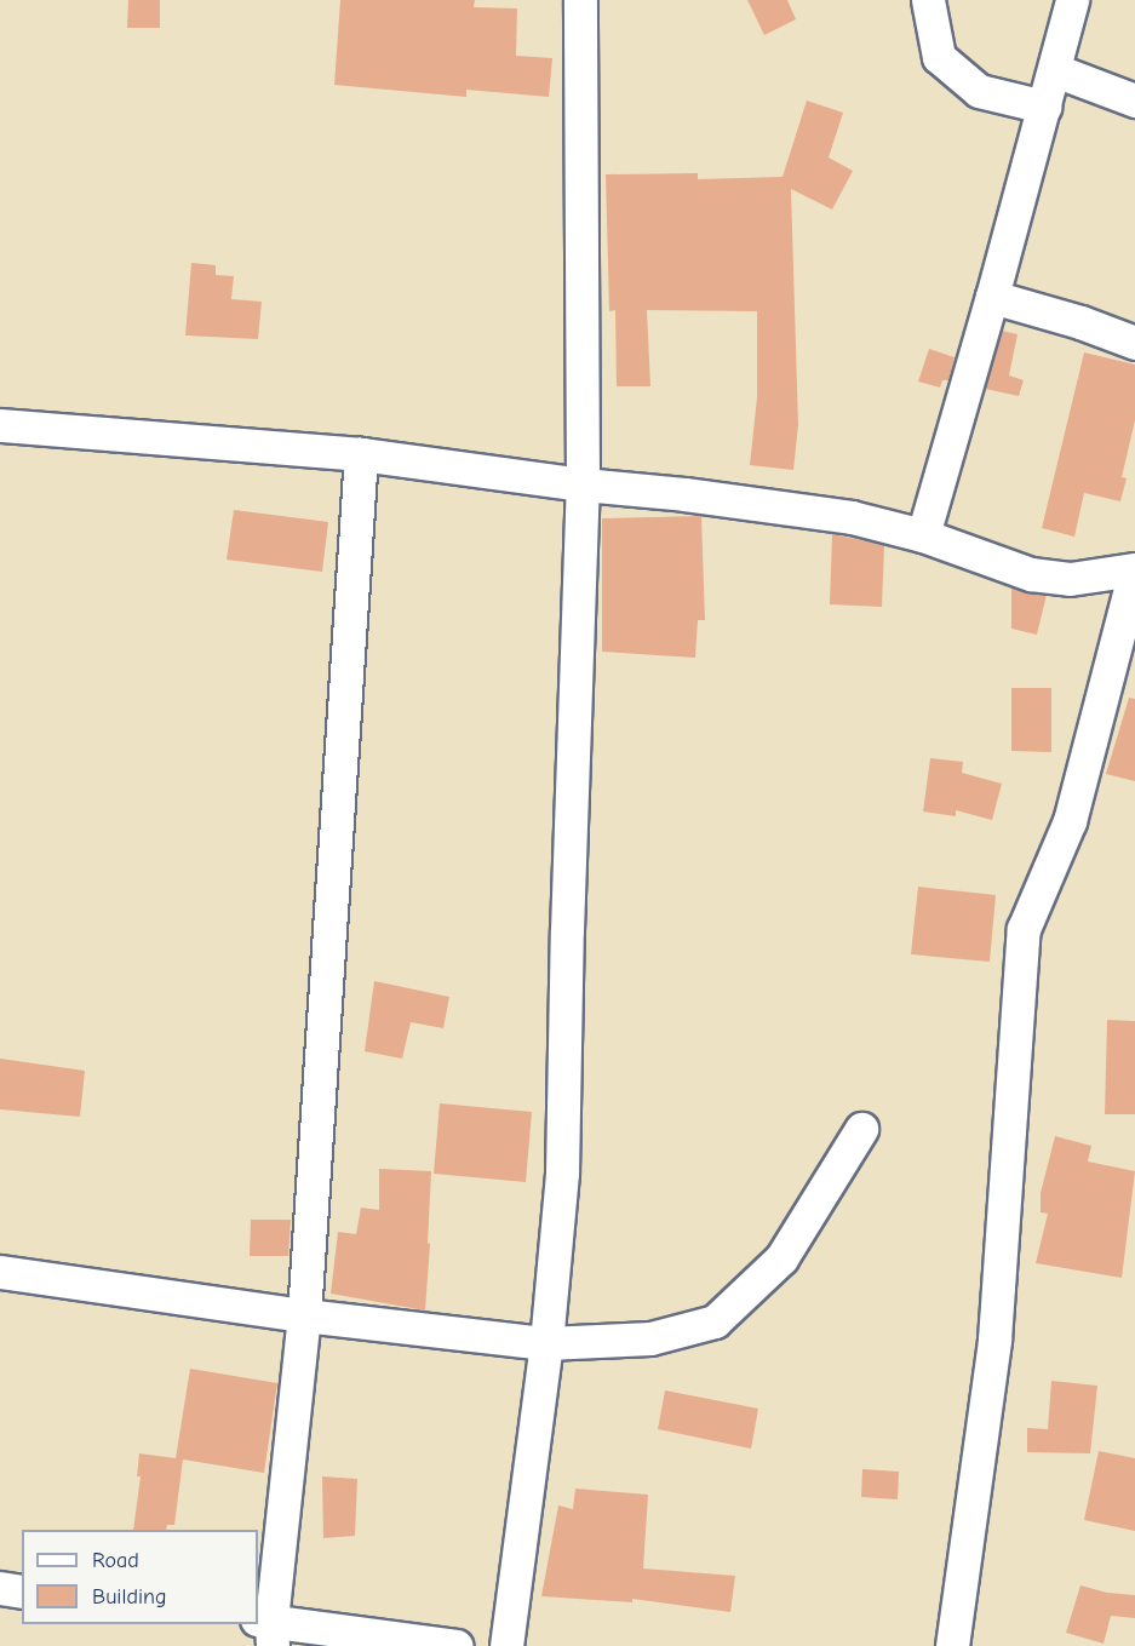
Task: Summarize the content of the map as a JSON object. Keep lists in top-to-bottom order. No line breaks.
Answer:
{"legend":["Road","Building"]}
